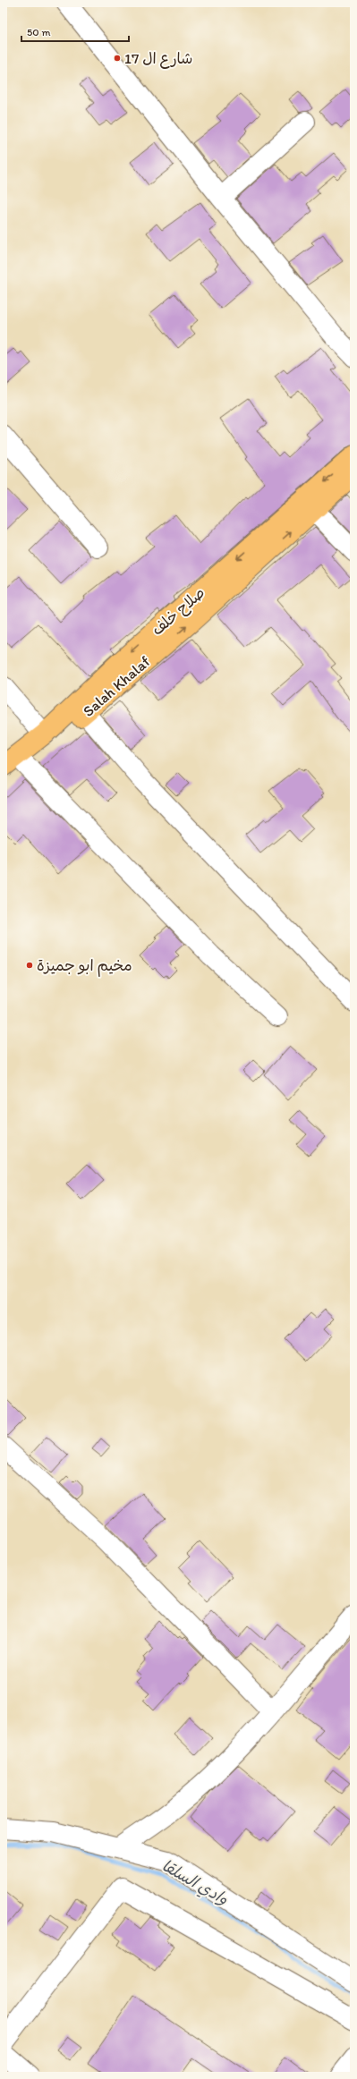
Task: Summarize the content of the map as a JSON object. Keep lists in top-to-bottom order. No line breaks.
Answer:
{"streets":{"main road":["صلاح خلف","Salah Khalaf"]},"one_way":["صلاح خلف","Salah Khalaf"],"water":["وادي السلقا"],"places":["شارع ال 17","مخيم ابو جميزة"],"scale_bar":"50 m"}
